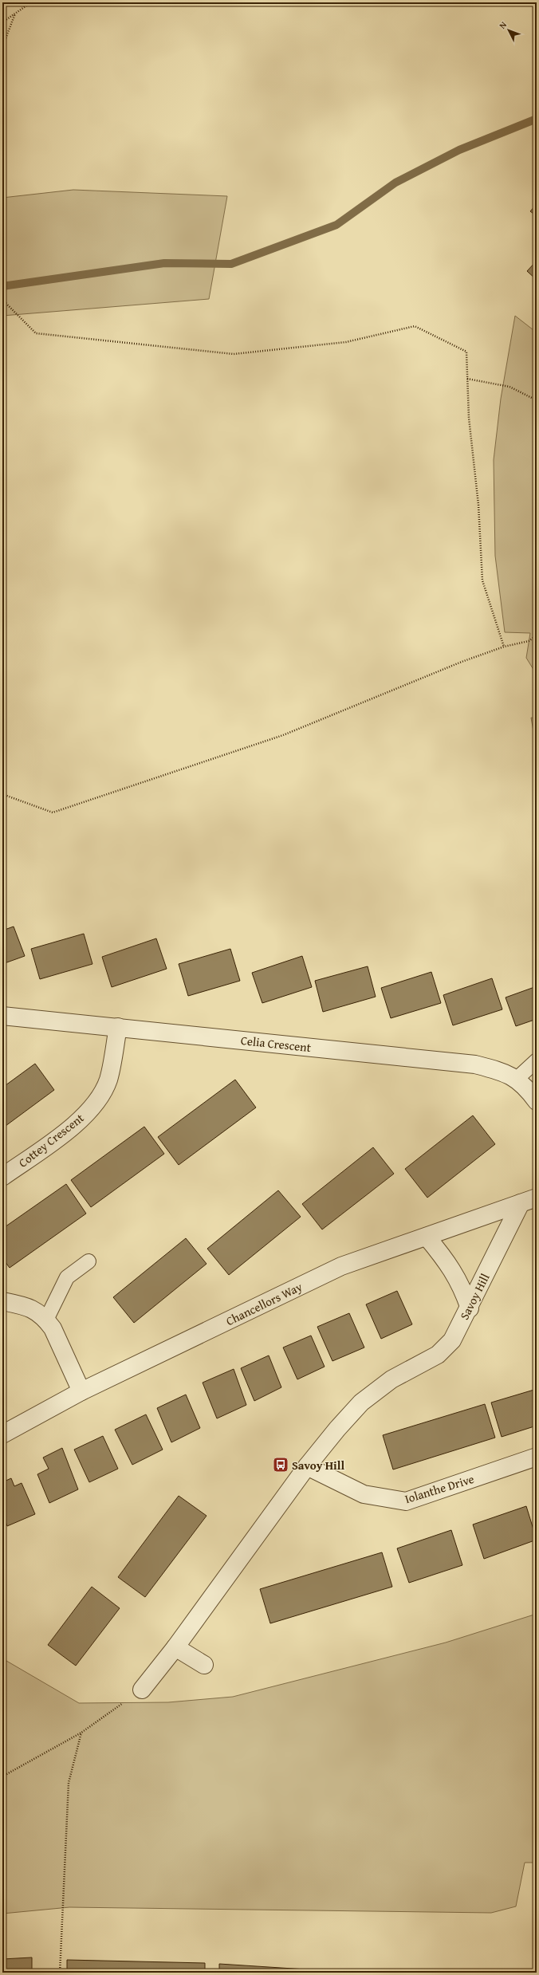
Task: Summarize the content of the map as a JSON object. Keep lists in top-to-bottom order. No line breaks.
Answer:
{"streets":{"street":["Celia Crescent","Cottey Crescent","Savoy Hill","Chancellors Way","Iolanthe Drive"]},"crossings":[["Celia Crescent","Cottey Crescent"],["Savoy Hill","Chancellors Way"],["Savoy Hill","Iolanthe Drive"]],"places":{"bus stop":["Savoy Hill"]},"north":"top left"}
